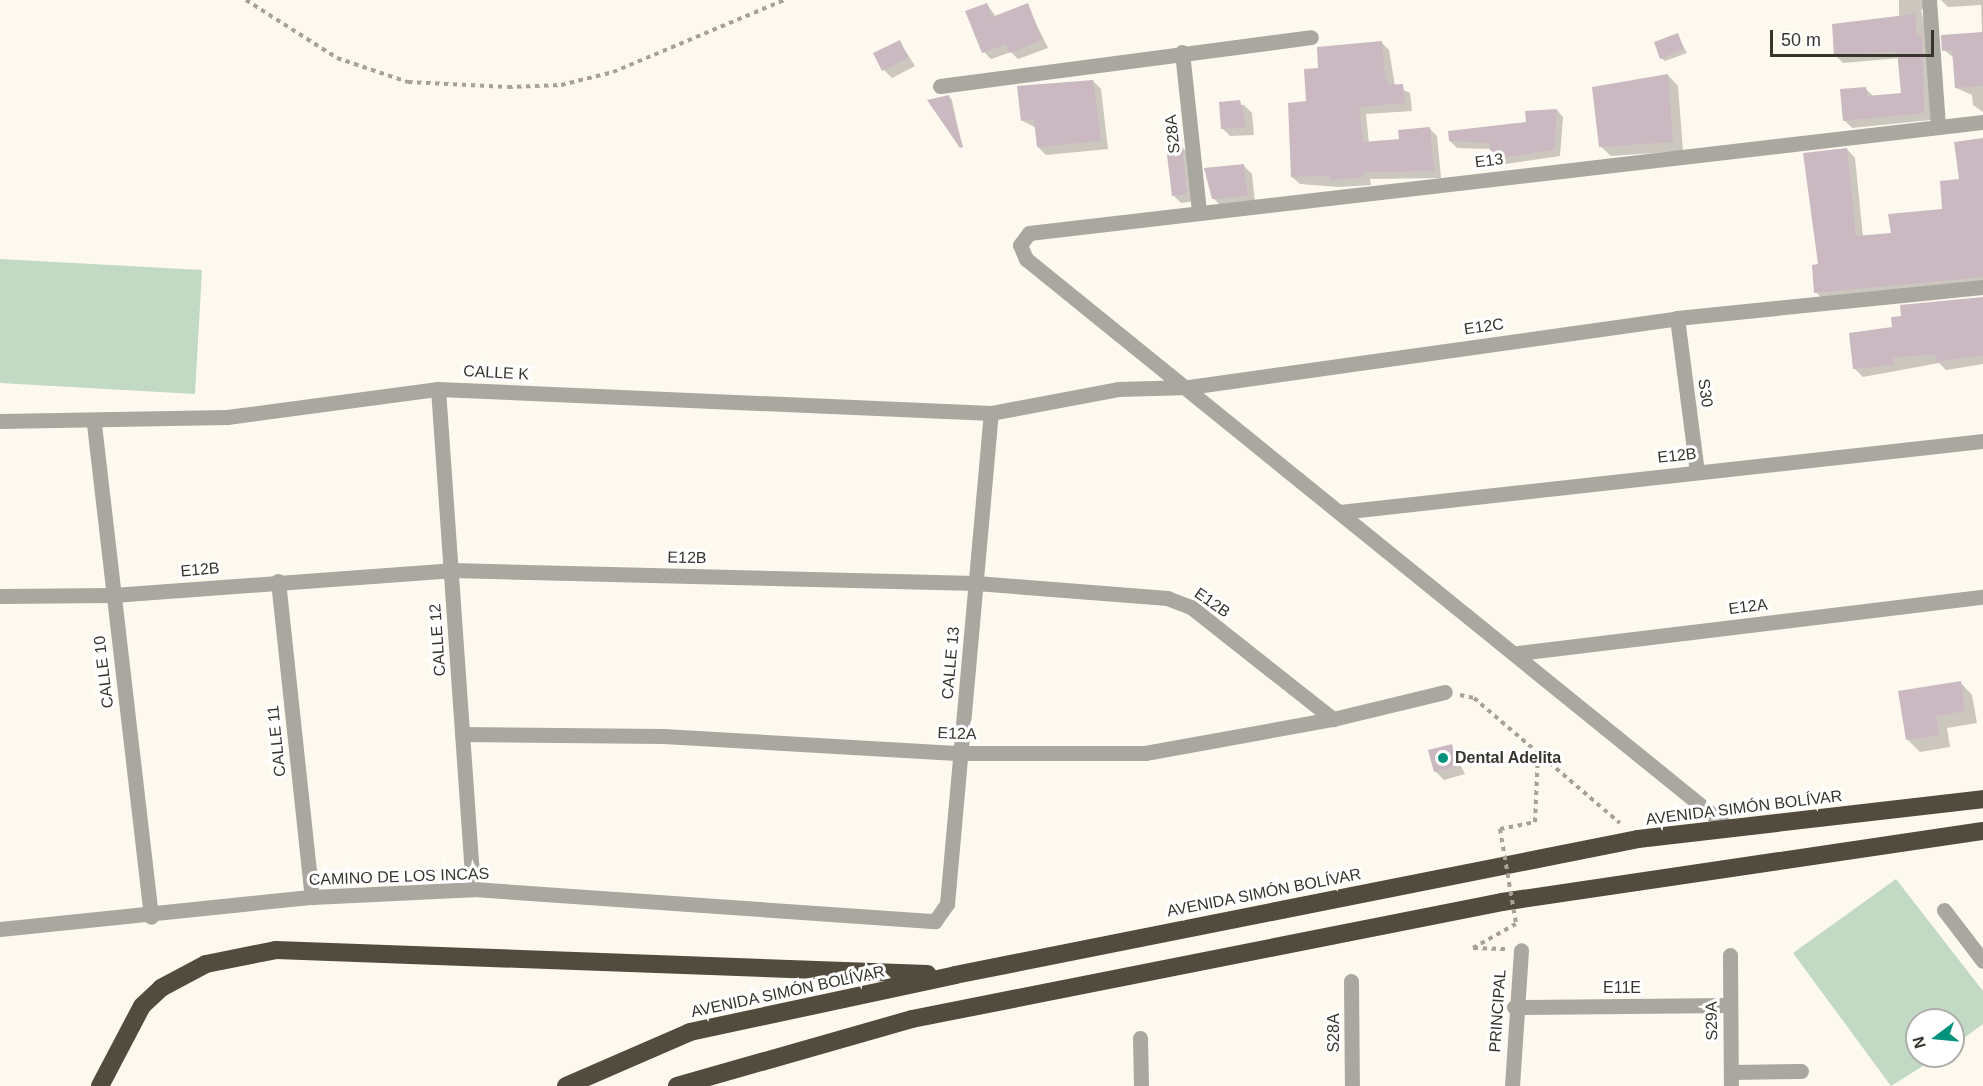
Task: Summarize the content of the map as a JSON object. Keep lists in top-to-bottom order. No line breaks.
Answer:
{"streets":{"highway":["AVENIDA SIMÓN BOLÍVAR"],"street":["S28A","E13","E12C","CALLE K","S30","E12B","E12A","CALLE 12","CALLE 13","CALLE 10","CALLE 11","CAMINO DE LOS INCAS","E11E","PRINCIPAL","S29A"]},"crossings":[["S28A","E13"],["E13","E12C"],["E12C","CALLE K"],["E12C","S30"],["E12C","CALLE 13"],["CALLE K","CALLE 12"],["CALLE K","CALLE 13"],["CALLE K","CALLE 10"],["S30","E12B"],["E12B","E12A"],["E12B","CALLE 12"],["E12B","CALLE 13"],["E12B","CALLE 10"],["E12B","CALLE 11"],["E12A","CALLE 12"],["E12A","CALLE 13"],["CALLE 12","CAMINO DE LOS INCAS"],["CALLE 13","CAMINO DE LOS INCAS"],["CALLE 10","CAMINO DE LOS INCAS"],["CALLE 11","CAMINO DE LOS INCAS"],["E11E","PRINCIPAL"],["E11E","S29A"]],"places":["Dental Adelita"],"scale_bar":"50 m","north":"left"}
